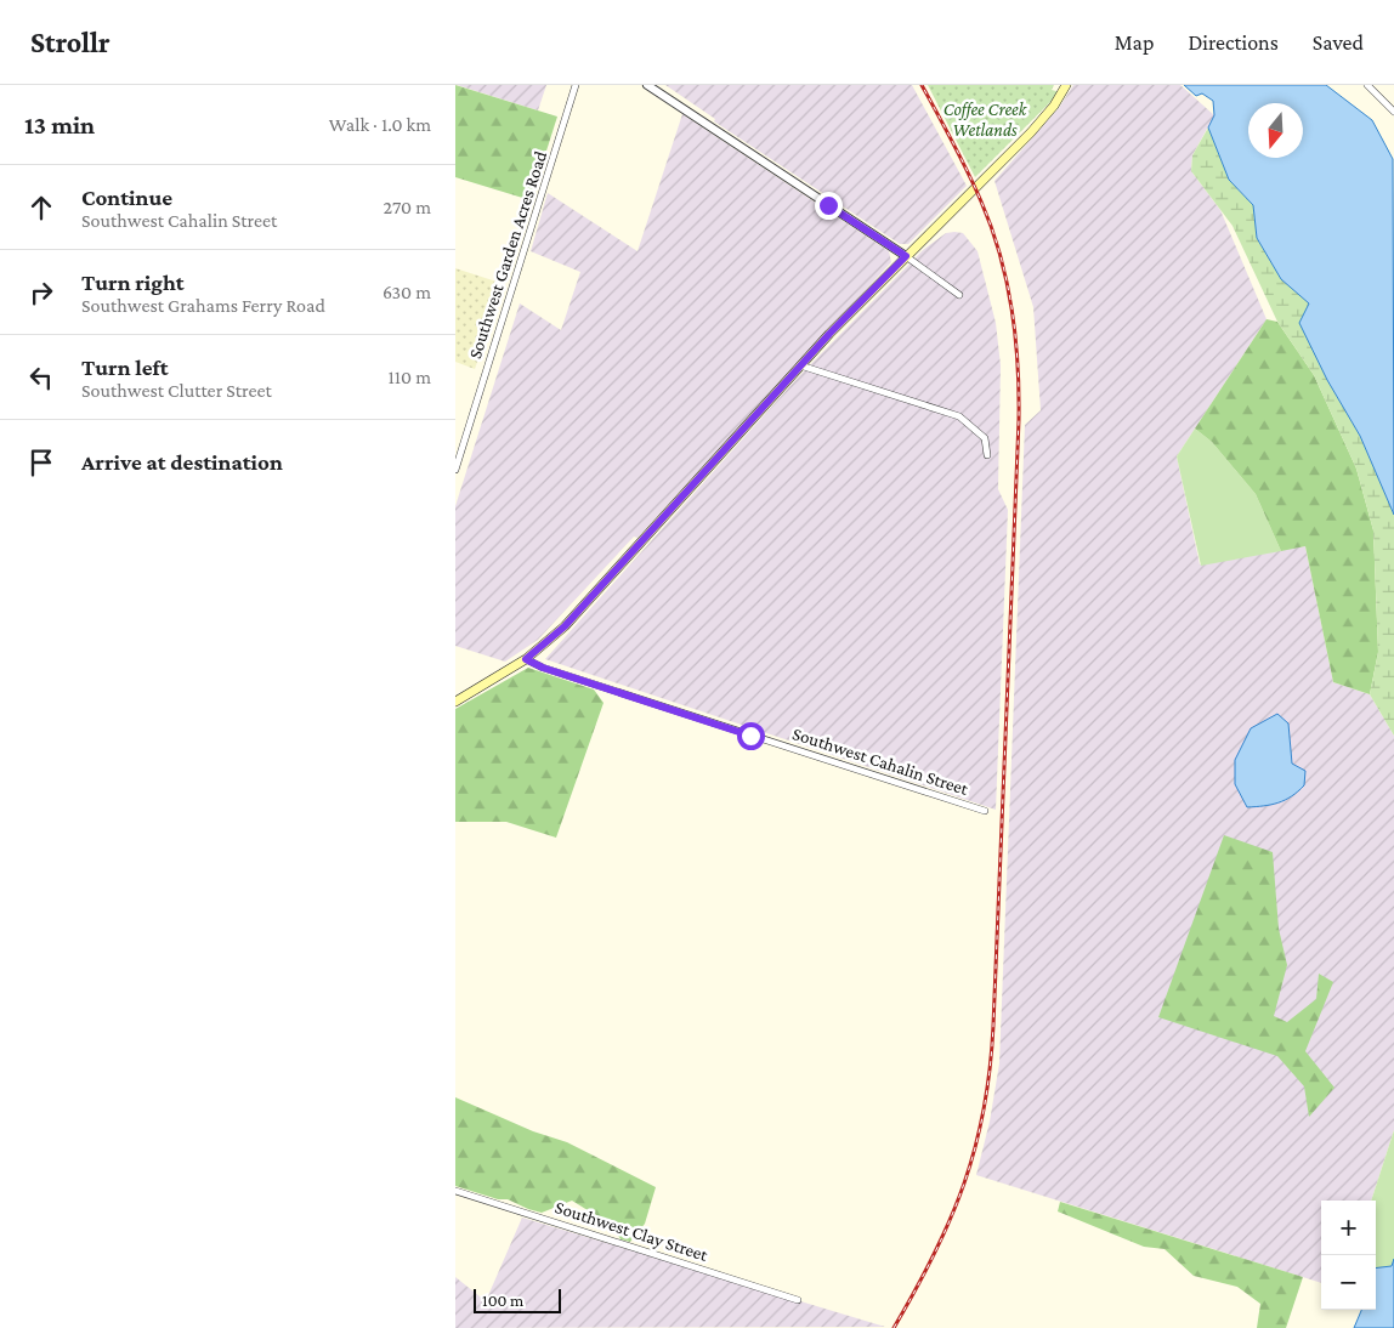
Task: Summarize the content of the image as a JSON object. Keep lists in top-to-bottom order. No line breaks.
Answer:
{"streets":{"street":["Southwest Garden Acres Road","Southwest Cahalin Street","Southwest Clay Street"]},"parks":["Coffee Creek Wetlands"],"scale_bar":"100 m","north":"bottom","page":{"header":"Strollr","nav":["Map","Directions","Saved"],"heading":["13 min","Walk · 1.0 km"],"list":[["Continue","Southwest Cahalin Street","270 m"],["Turn right","Southwest Grahams Ferry Road","630 m"],["Turn left","Southwest Clutter Street","110 m"],"Arrive at destination"],"map_buttons":["+","−"],"scale":"100 m"}}
